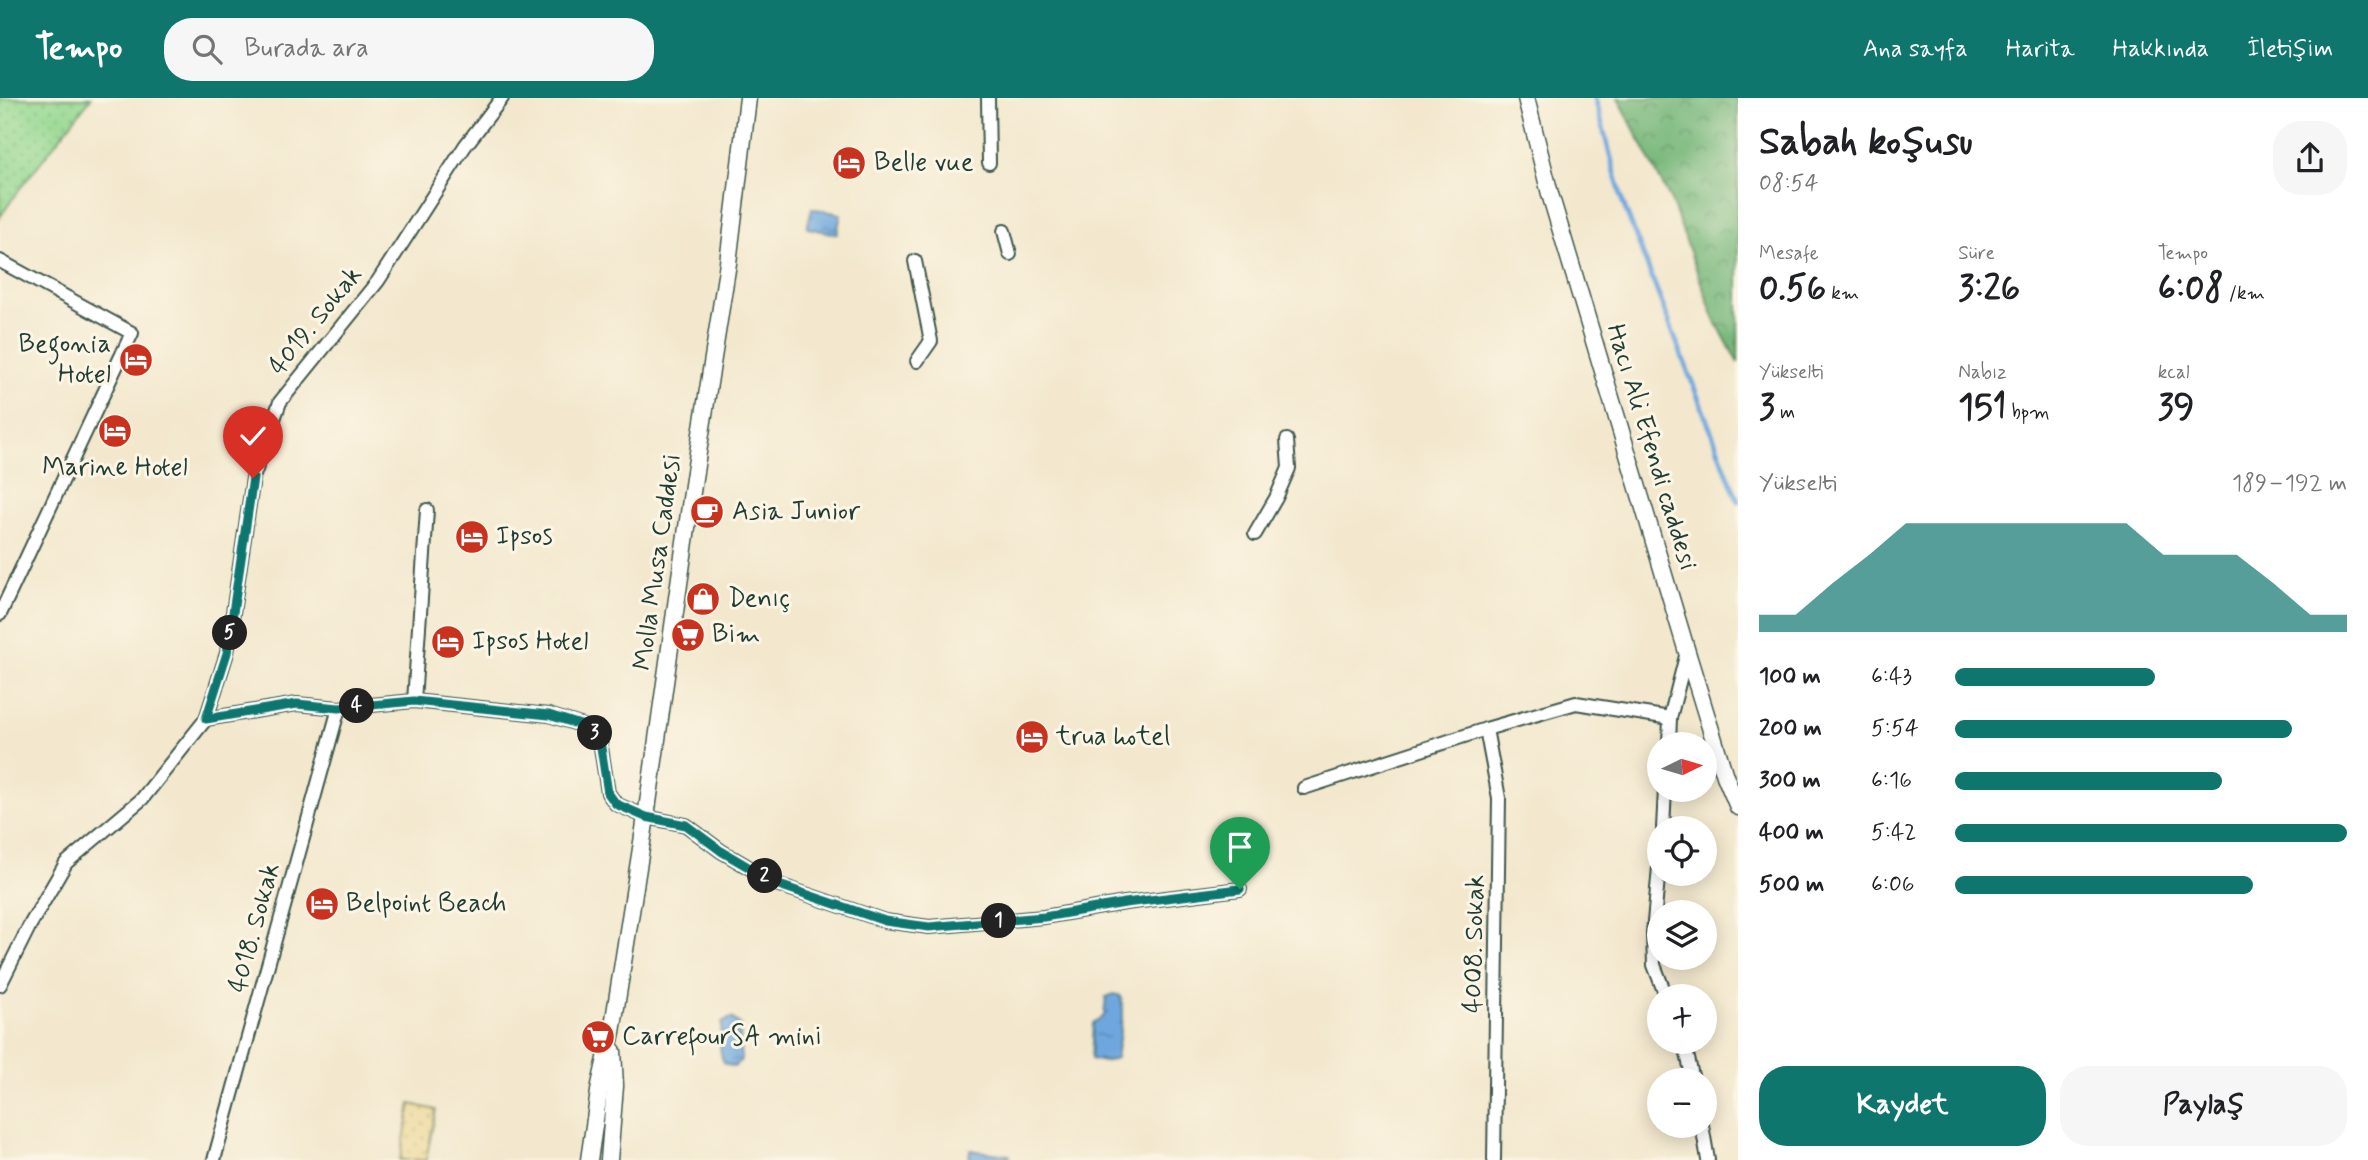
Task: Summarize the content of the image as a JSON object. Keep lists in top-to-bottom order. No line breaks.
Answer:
{"streets":{"street":["4019. Sokak","Hacı Ali Efendi caddesi","Molla Musa Caddesi","4018. Sokak","4008. Sokak"]},"places":{"hotel":["Belle vue","Begonia Hotel","Marine Hotel","Ipsos","Ipsos Hotel","trua hotel","Belpoint Beach"],"cafe":["Asia Junior"],"shop":["Denıç"],"supermarket":["Bim","CarrefourSA mini"]},"north":"right","page":{"header":"Tempo","search":"Burada ara","nav":["Ana sayfa","Harita","Hakkında","İletişim"],"heading":["Sabah koşusu","08:54"],"stats":[["Mesafe","0.56 km"],["Süre","3:26"],["Tempo","6:08 /km"],["Yükselti","3 m"],["Nabız","151 bpm"],["kcal","39"]],"chart":["Yükselti","189–192 m"],"pins":["5","4","3","2","1"],"list":[{"name":"100 m","note":"6:43"},{"name":"200 m","note":"5:54"},{"name":"300 m","note":"6:16"},{"name":"400 m","note":"5:42"},{"name":"500 m","note":"6:06"}],"map_buttons":["+","−"],"buttons":["Kaydet","Paylaş"]}}
